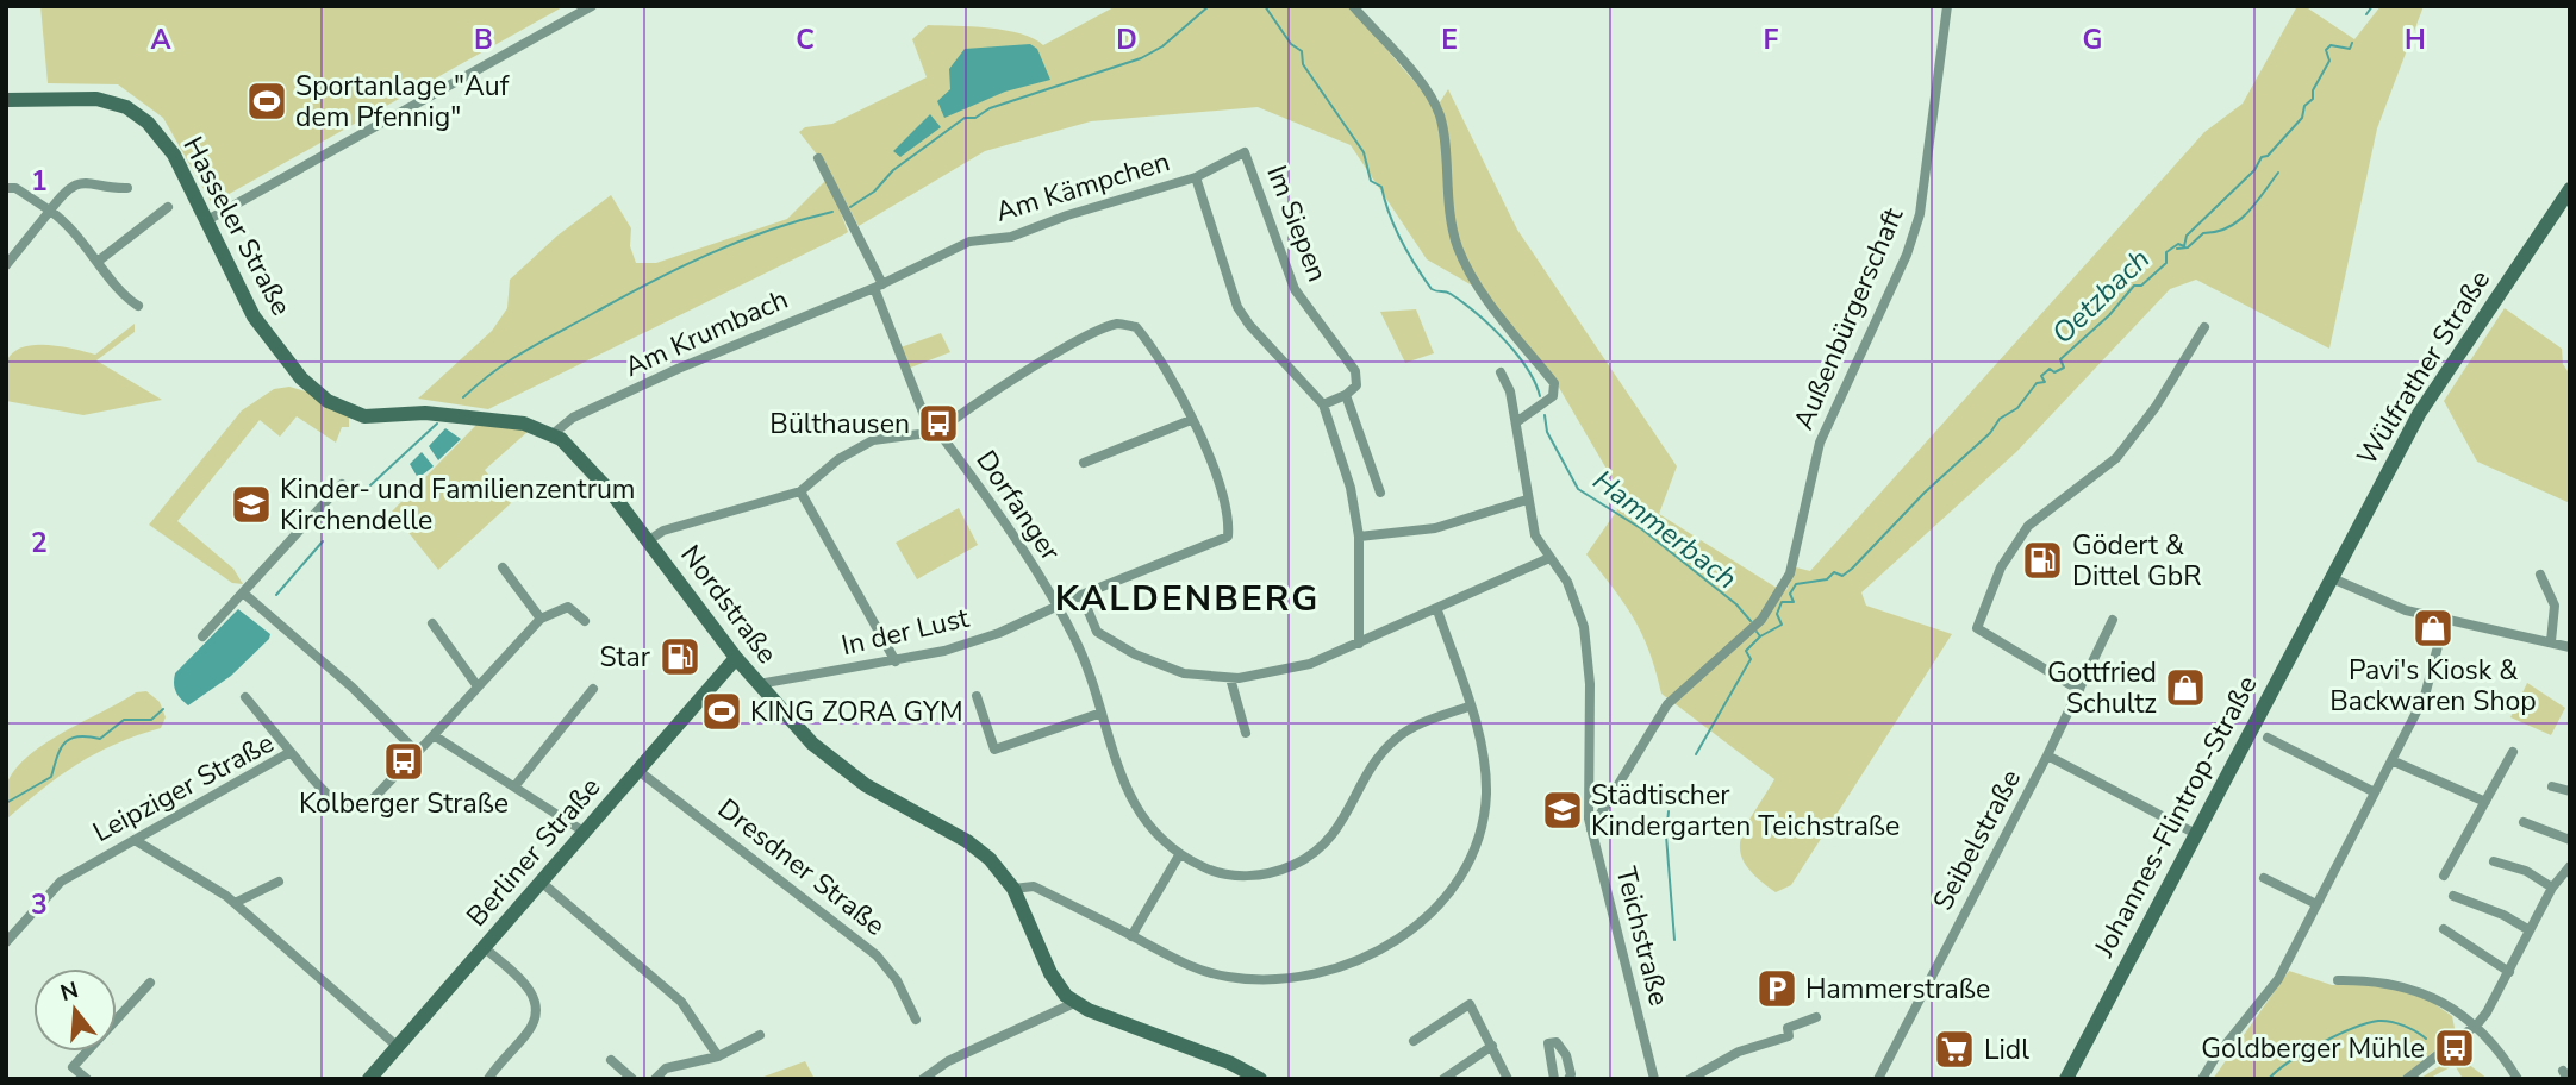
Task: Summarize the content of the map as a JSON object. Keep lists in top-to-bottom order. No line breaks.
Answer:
{"streets":{"main road":["Hasseler Straße","Wülfrather Straße","Nordstraße","Johannes-Flintrop-Straße","Berliner Straße"],"street":["Am Kämpchen","Im Siepen","Außenbürgerschaft","Am Krumbach","Dorfanger","In der Lust","Leipziger Straße","Seibelstraße","Dresdner Straße","Teichstraße"]},"crossings":[["Am Kämpchen","Im Siepen"],["Am Kämpchen","Am Krumbach"],["Hasseler Straße","Am Krumbach"],["Hasseler Straße","Nordstraße"],["Außenbürgerschaft","Teichstraße"],["Am Krumbach","Nordstraße"],["Wülfrather Straße","Johannes-Flintrop-Straße"],["Dorfanger","In der Lust"],["Nordstraße","In der Lust"],["Nordstraße","Berliner Straße"],["Berliner Straße","Dresdner Straße"]],"districts":["KALDENBERG"],"water":["Oetzbach","Hammerbach"],"places":{"sports":["Sportanlage \"Auf dem Pfennig\"","KING ZORA GYM"],"bus stop":["Bülthausen","Kolberger Straße","Goldberger Mühle"],"school or university":["Kinder- und Familienzentrum Kirchendelle","Städtischer Kindergarten Teichstraße"],"fuel station":["Gödert & Dittel GbR","Star"],"shop":["Pavi's Kiosk & Backwaren Shop","Gottfried Schultz"],"parking":["Hammerstraße"],"supermarket":["Lidl"]},"north":"top","grid":{"columns":["A","B","C","D","E","F","G","H"],"rows":["1","2","3"]}}
